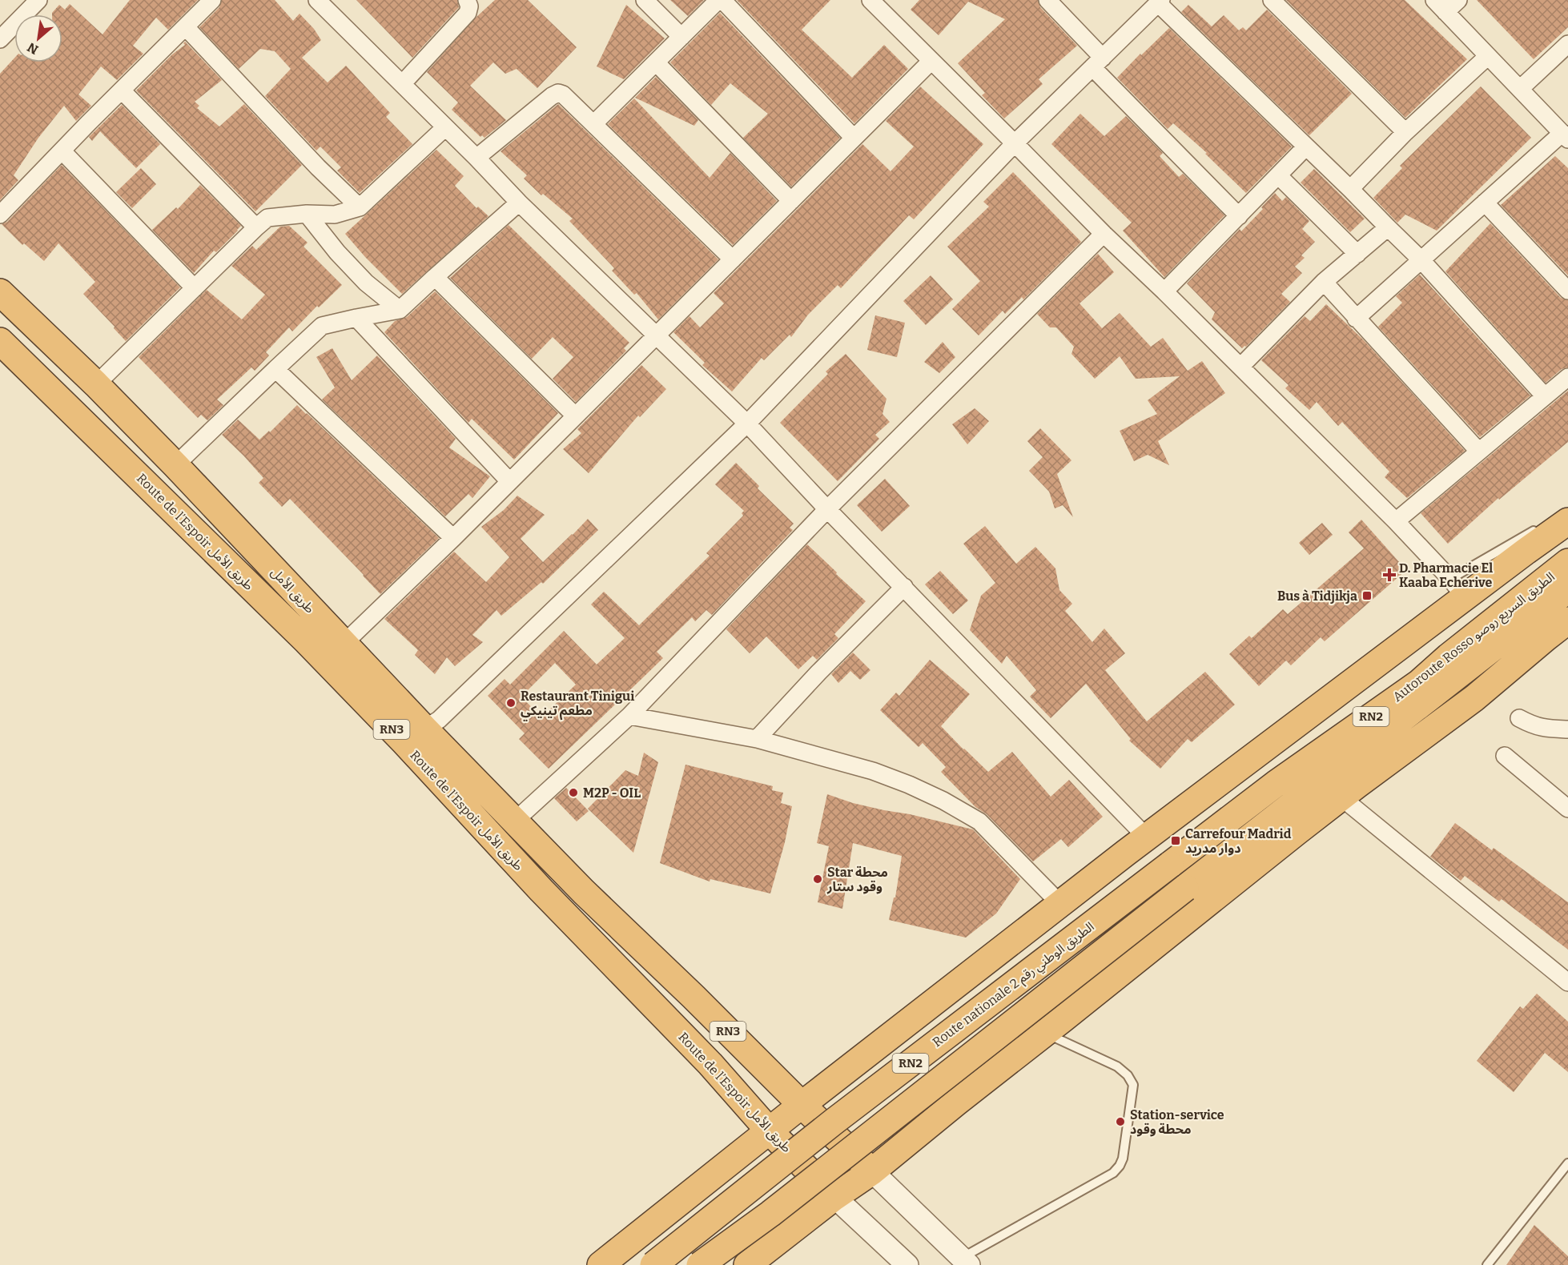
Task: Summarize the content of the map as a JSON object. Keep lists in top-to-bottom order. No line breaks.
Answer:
{"streets":{"highway":["Route de l’Espoir طريق الأمل","طريق الأمل","Autoroute Rosso الطريق السريع روصو","RN2","RN3","Route nationale الطريق الوطني رقم 2"]},"crossings":[["طريق الأمل","RN3"],["Autoroute Rosso الطريق السريع روصو","Route nationale الطريق الوطني رقم 2"]],"places":{"health":["D. Pharmacie El Kaaba Echerive"],"transit":["Bus à Tidjikja","Carrefour Madrid دوار مدريد"],"other":["Restaurant Tinigui مطعم تينيكي","M2P - OIL","Star محطة وقود ستار","Station-service محطة وقود"]},"north":"bottom left"}
